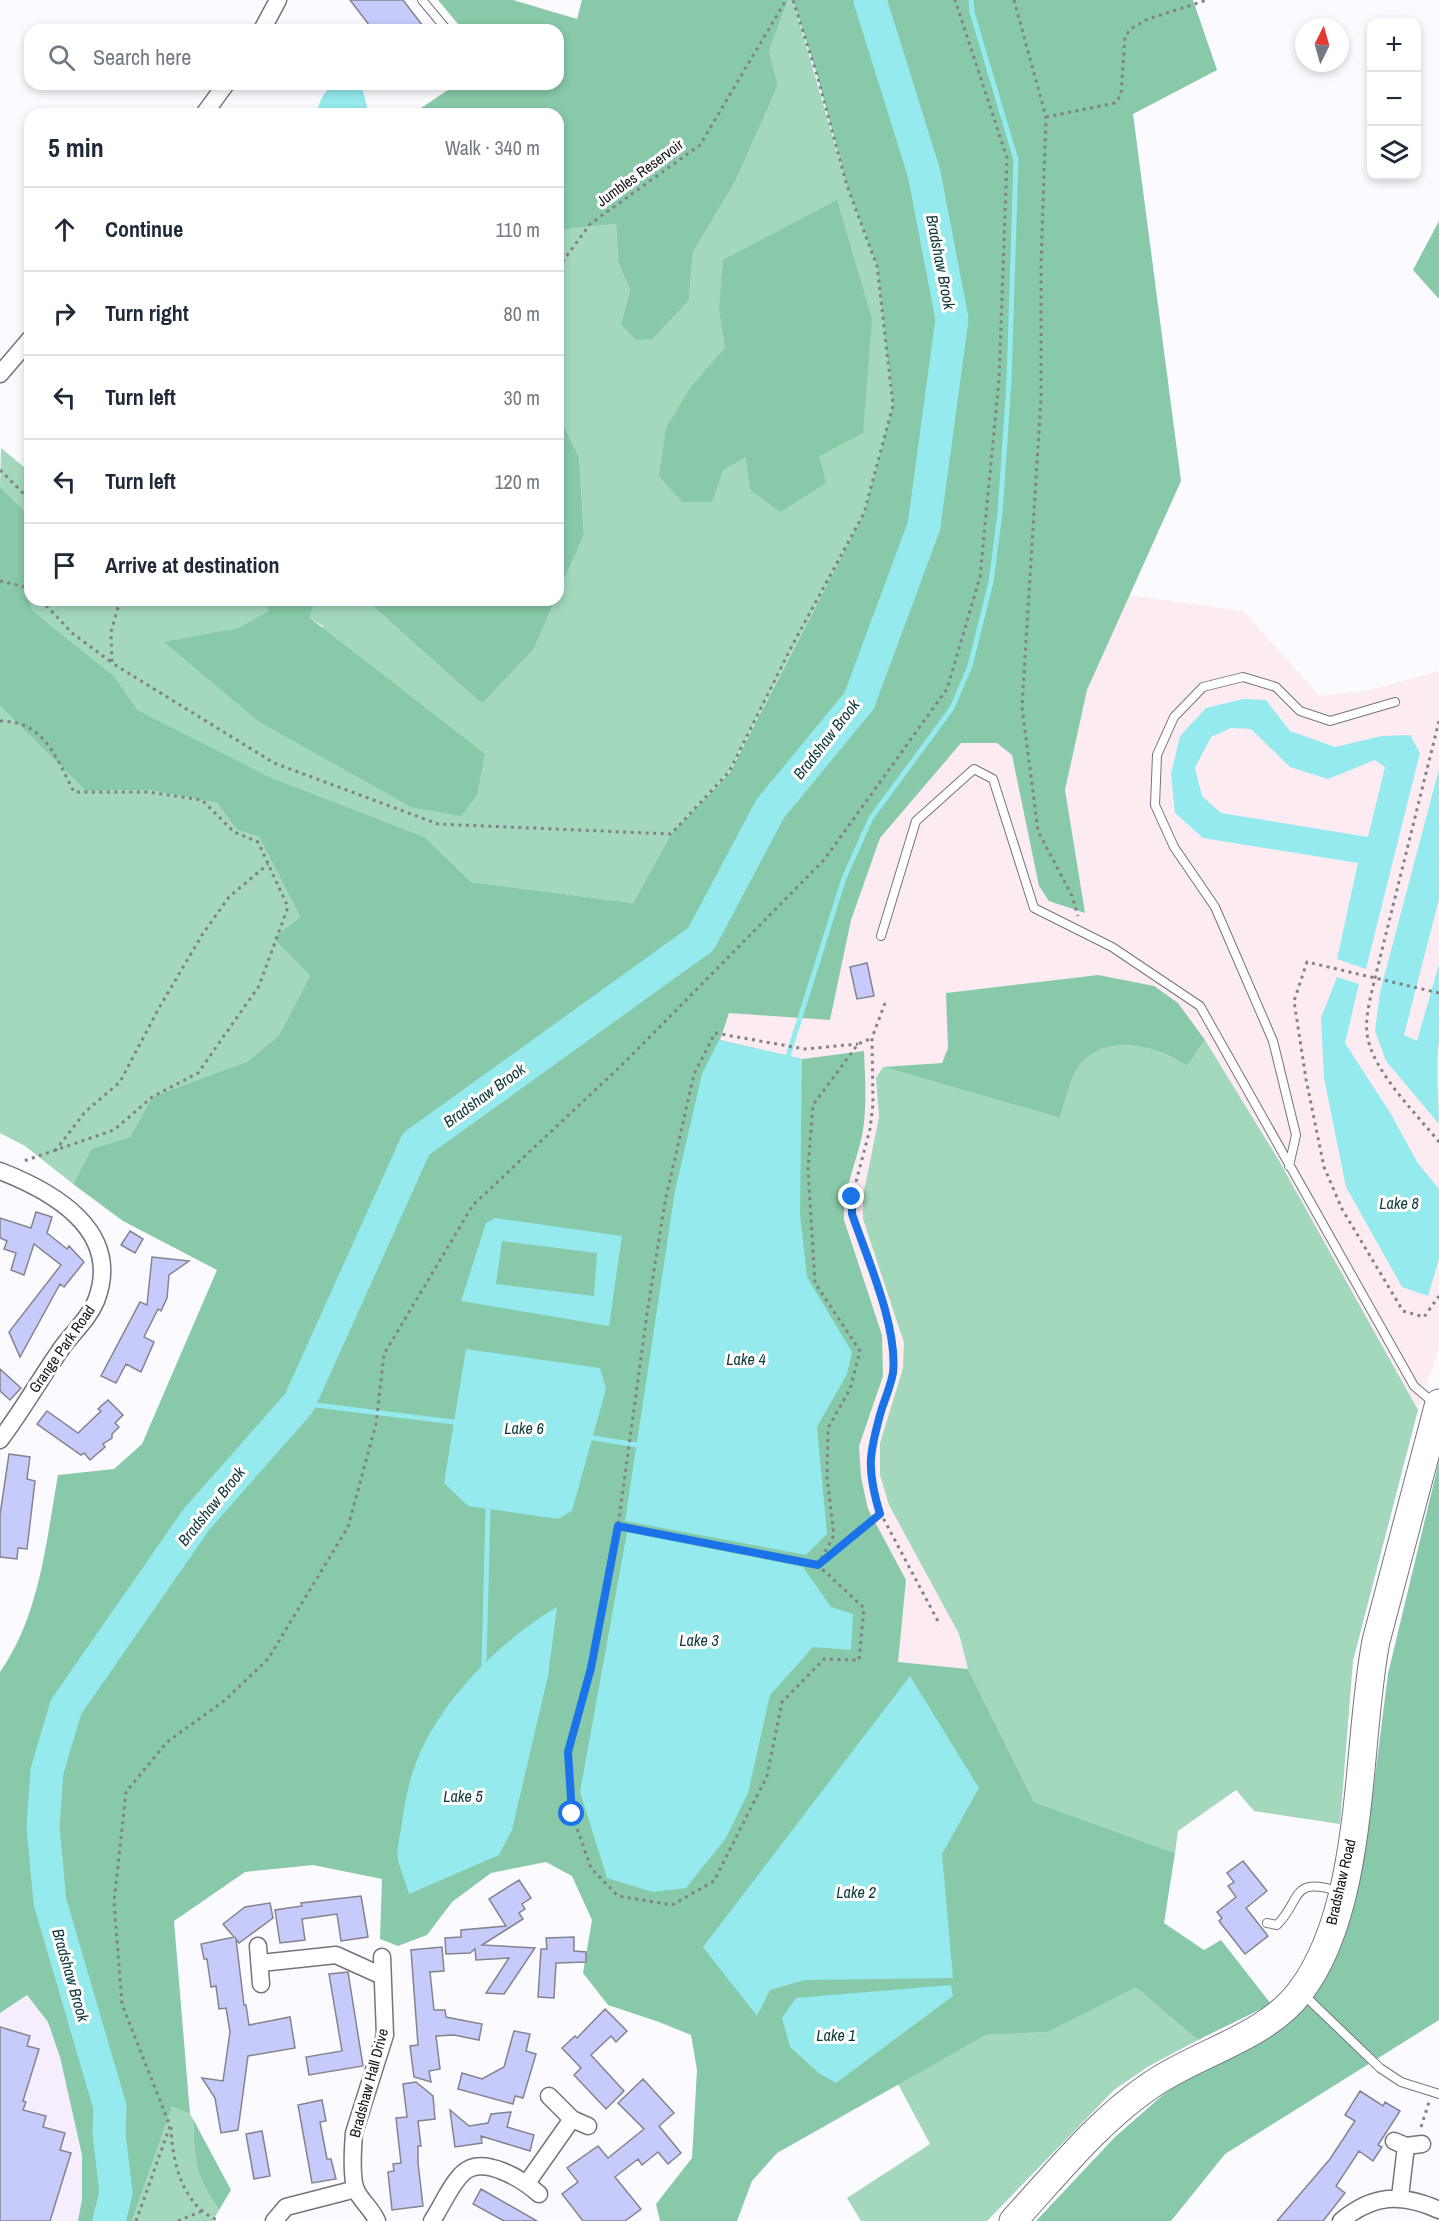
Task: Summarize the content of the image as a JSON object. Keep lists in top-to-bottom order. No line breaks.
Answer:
{"streets":{"main road":["Bradshaw Road"],"street":["Grange Park Road","Bradshaw Hall Drive"],"path":["Jumbles Reservoir"]},"water":["Bradshaw Brook","Lake 8","Lake 4","Lake 6","Lake 3","Lake 5","Lake 2","Lake 1"],"north":"top","page":{"map_buttons":["+","−"],"search":"Search here","heading":["5 min","Walk · 340 m"],"list":[["Continue","110 m"],["Turn right","80 m"],["Turn left","30 m"],["Turn left","120 m"],"Arrive at destination"]}}
